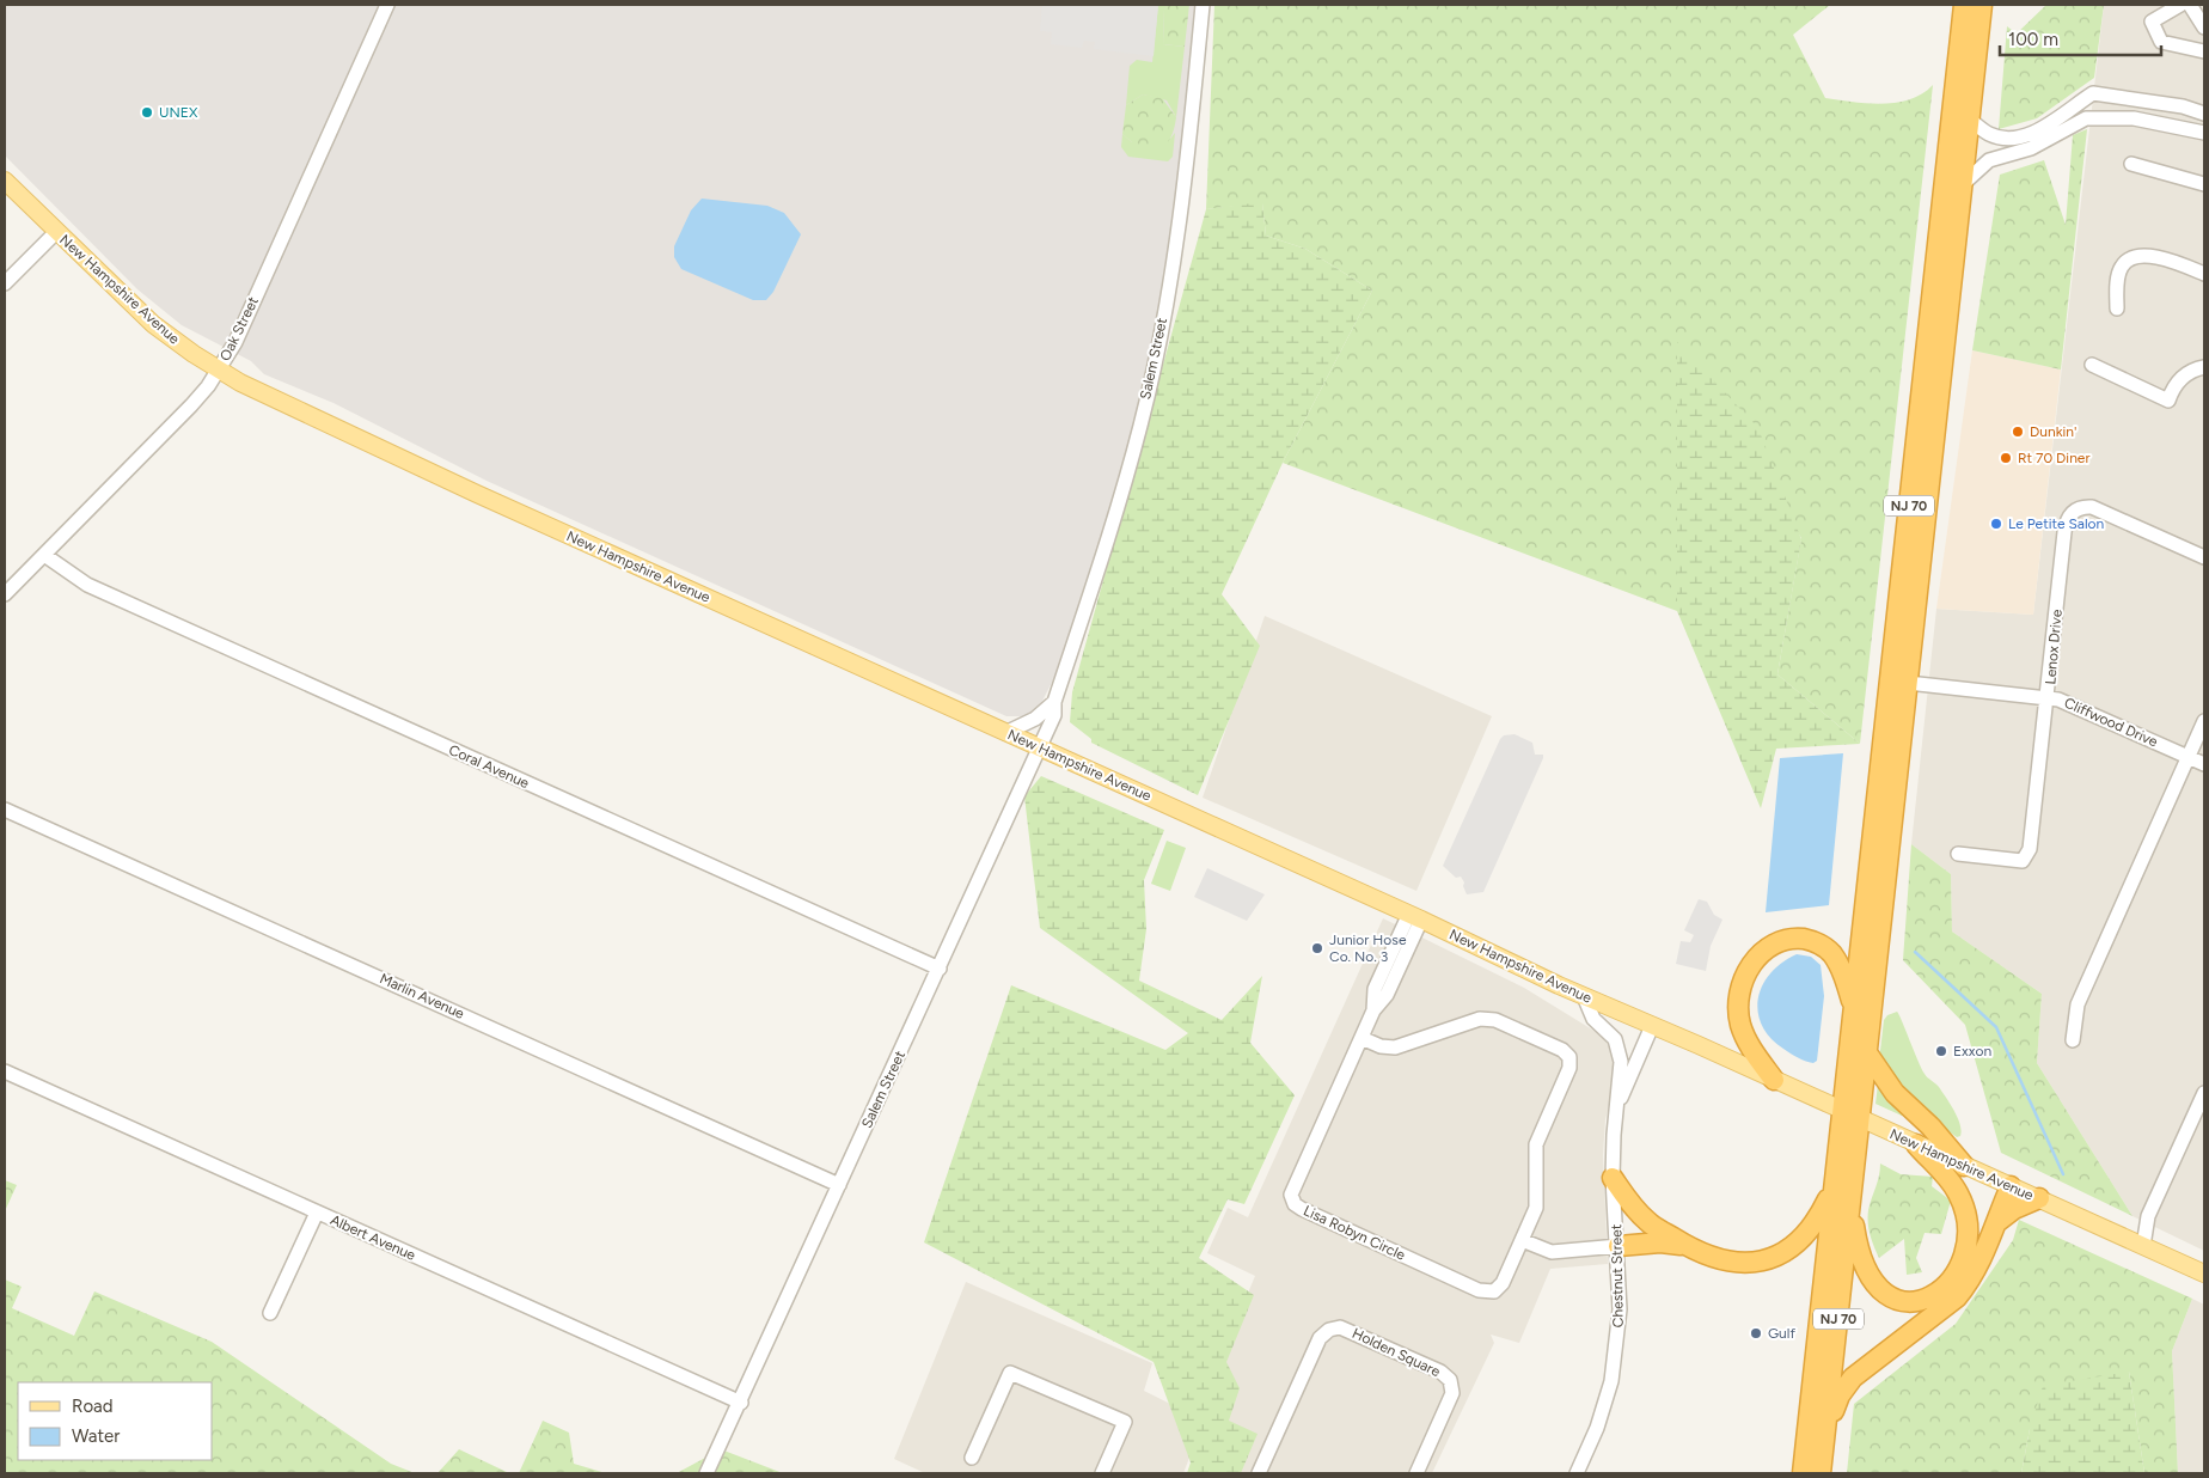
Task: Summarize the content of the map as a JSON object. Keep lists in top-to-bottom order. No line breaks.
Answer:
{"streets":{"highway":["NJ 70"],"main road":["New Hampshire Avenue"],"street":["Oak Street","Salem Street","Lenox Drive","Cliffwood Drive","Coral Avenue","Marlin Avenue","Lisa Robyn Circle","Albert Avenue","Chestnut Street","Holden Square"]},"crossings":[["New Hampshire Avenue","Oak Street"],["New Hampshire Avenue","Salem Street"],["New Hampshire Avenue","NJ 70"],["New Hampshire Avenue","Lisa Robyn Circle"],["New Hampshire Avenue","Chestnut Street"],["Oak Street","Coral Avenue"],["Salem Street","Coral Avenue"],["Salem Street","Marlin Avenue"],["Salem Street","Albert Avenue"],["NJ 70","Cliffwood Drive"],["Lenox Drive","Cliffwood Drive"]],"places":["UNEX","Dunkin'","Rt 70 Diner","Le Petite Salon","Junior Hose Co. No. 3","Exxon","Gulf"],"legend":["Road","Water"],"scale_bar":"100 m"}
